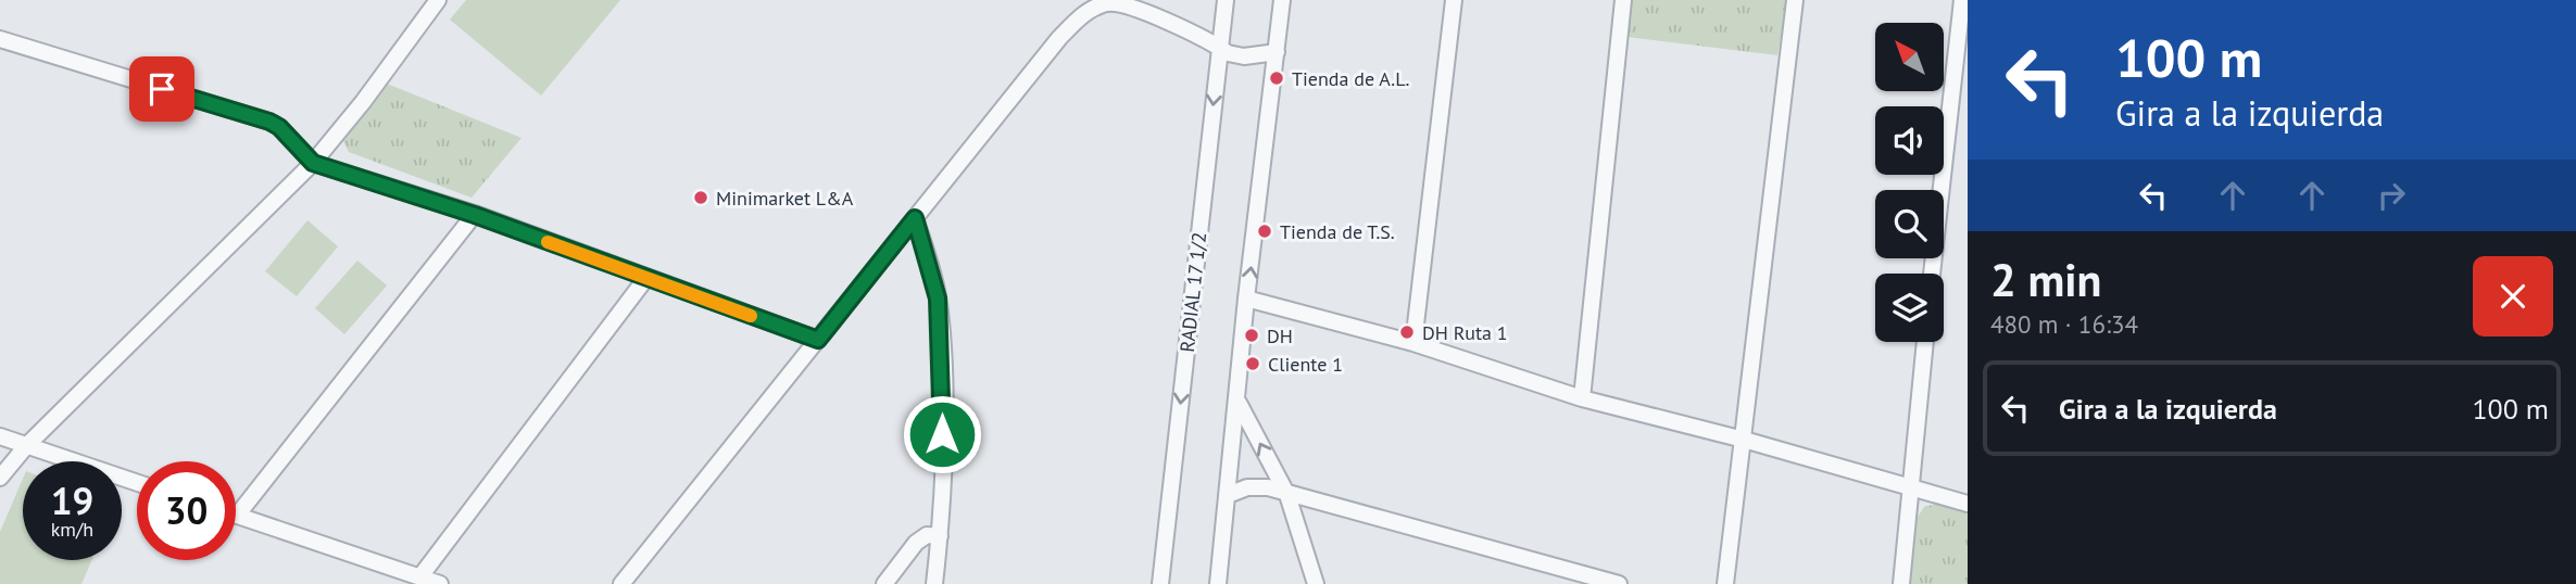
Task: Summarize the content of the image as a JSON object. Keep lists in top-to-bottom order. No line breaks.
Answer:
{"streets":{"street":["RADIAL 17 1/2"]},"places":["Tienda de A.L.","Minimarket L&A","Tienda de T.S.","DH Ruta 1","DH","Cliente 1"],"north":"top left","page":{"turn":["100 m","Gira a la izquierda"],"heading":["2 min","480 m · 16:34"],"list":[{"name":"Gira a la izquierda","value":"100 m"}],"speed":"19 km/h","limit":"30"}}
